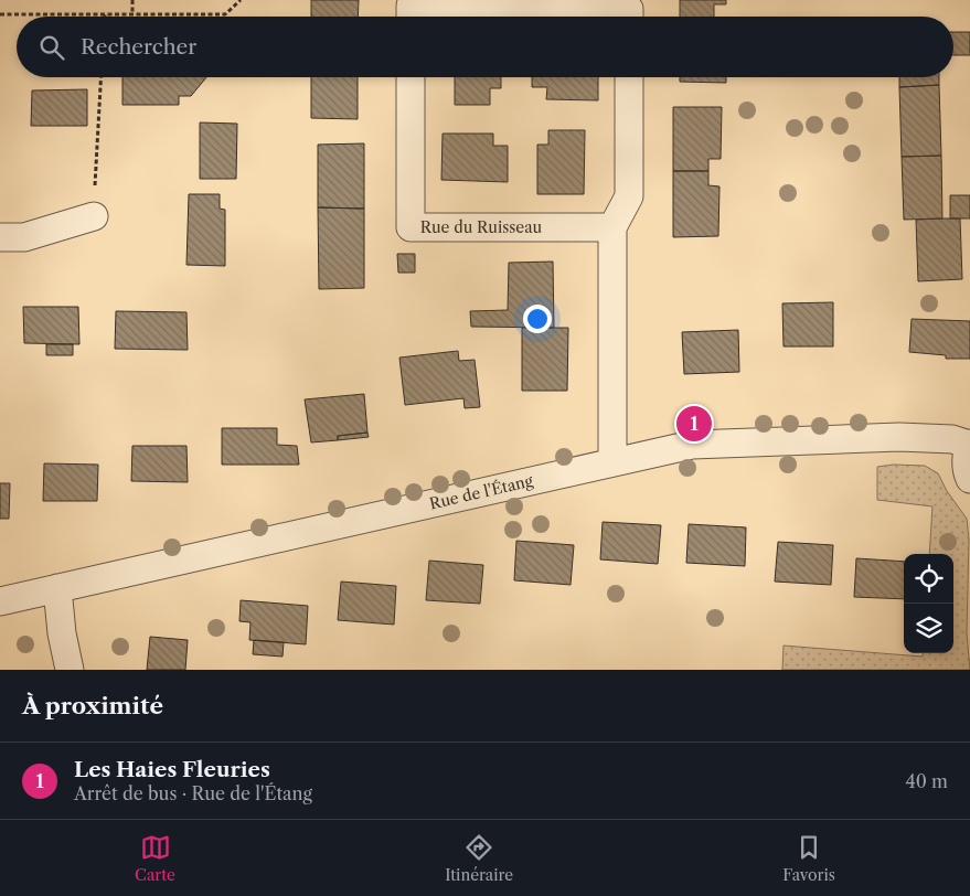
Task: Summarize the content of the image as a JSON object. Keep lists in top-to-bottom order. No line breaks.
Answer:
{"streets":{"street":["Rue du Ruisseau","Rue de l'Étang"]},"page":{"search":"Rechercher","pins":"1","heading":"À proximité","list":[{"mark":"1","name":"Les Haies Fleuries","note":"Arrêt de bus · Rue de l'Étang","value":"40 m"}],"nav":["Carte","Itinéraire","Favoris"]}}
